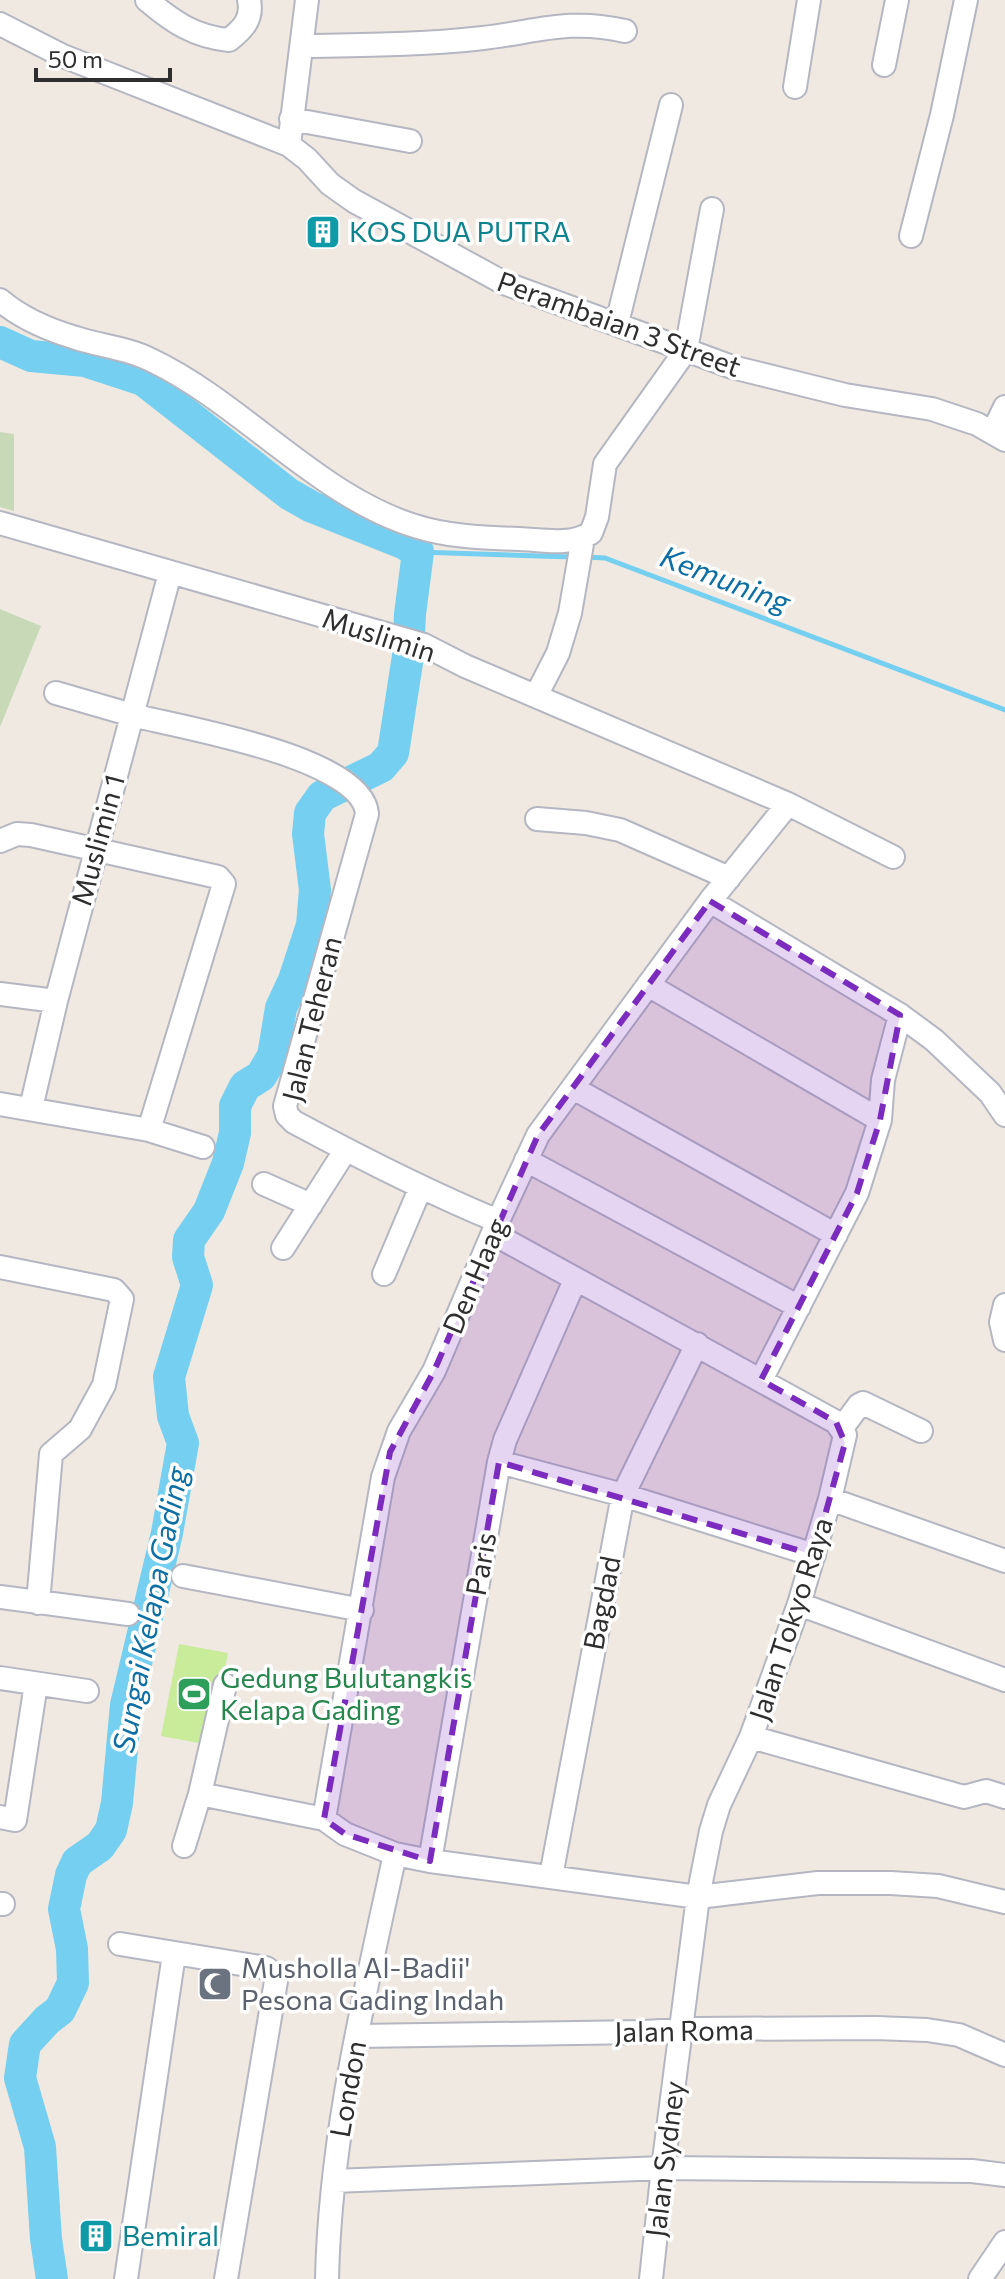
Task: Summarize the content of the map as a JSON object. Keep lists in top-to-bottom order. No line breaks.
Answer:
{"streets":{"street":["Perambaian 3 Street","Muslimin","Muslimin 1","Jalan Teheran","Den Haag","Paris","Bagdad","Jalan Tokyo Raya","Jalan Roma","London","Jalan Sydney"]},"crossings":[["Muslimin","Muslimin 1"],["Muslimin","Den Haag"],["Muslimin 1","Jalan Teheran"],["Jalan Teheran","Den Haag"],["Jalan Teheran","Paris"],["Jalan Teheran","Bagdad"],["Jalan Tokyo Raya","Jalan Sydney"],["Jalan Roma","London"],["Jalan Roma","Jalan Sydney"]],"water":["Kemuning","Sungai Kelapa Gading"],"places":{"building":["KOS DUA PUTRA","Bemiral"],"sports":["Gedung Bulutangkis Kelapa Gading"],"mosque":["Musholla Al-Badii' Pesona Gading Indah"]},"scale_bar":"50 m"}
